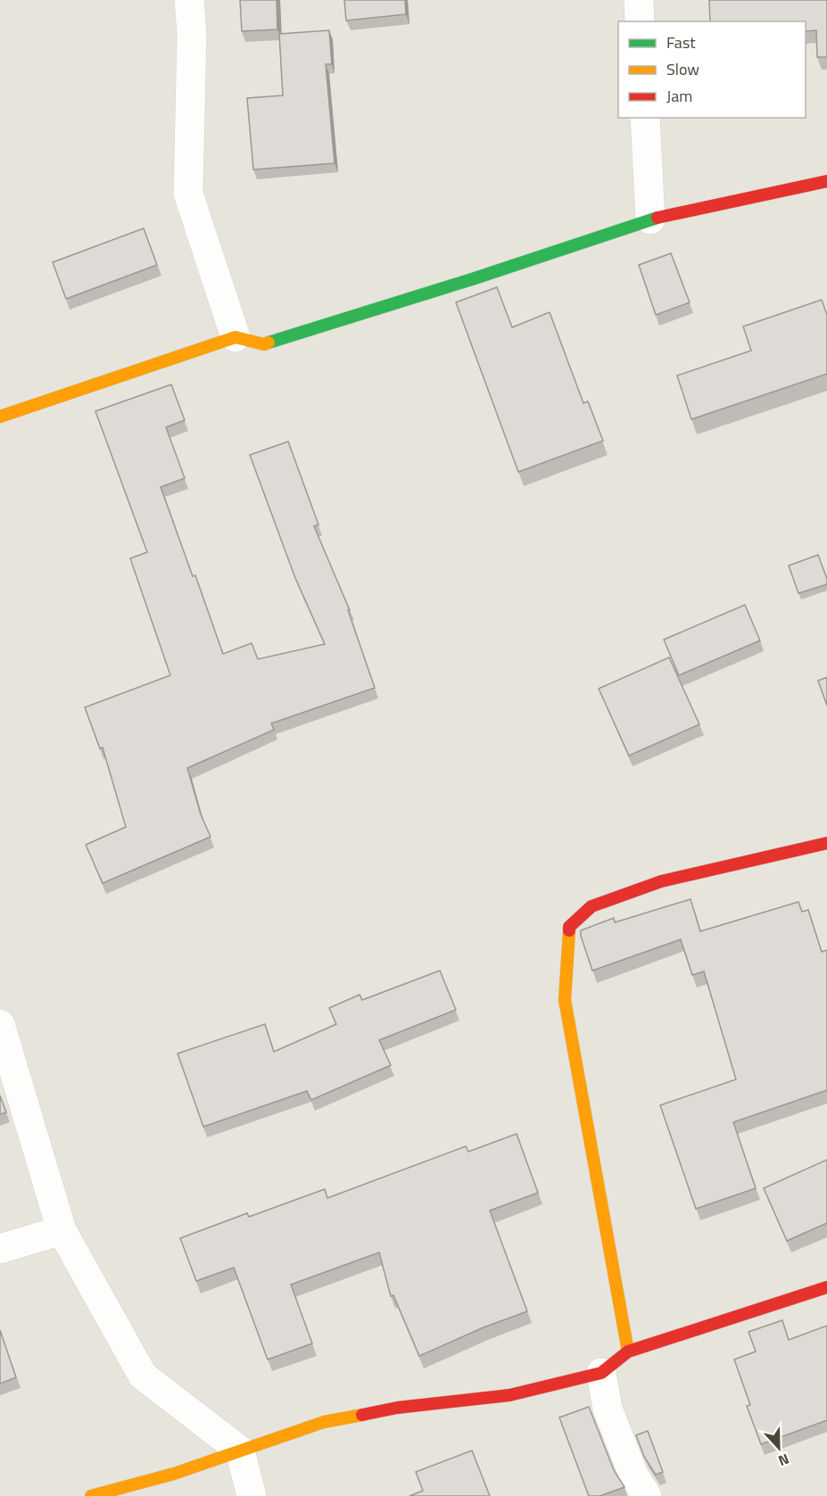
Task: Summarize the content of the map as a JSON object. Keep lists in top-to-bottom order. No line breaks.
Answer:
{"legend":["Fast","Slow","Jam"],"north":"bottom"}
